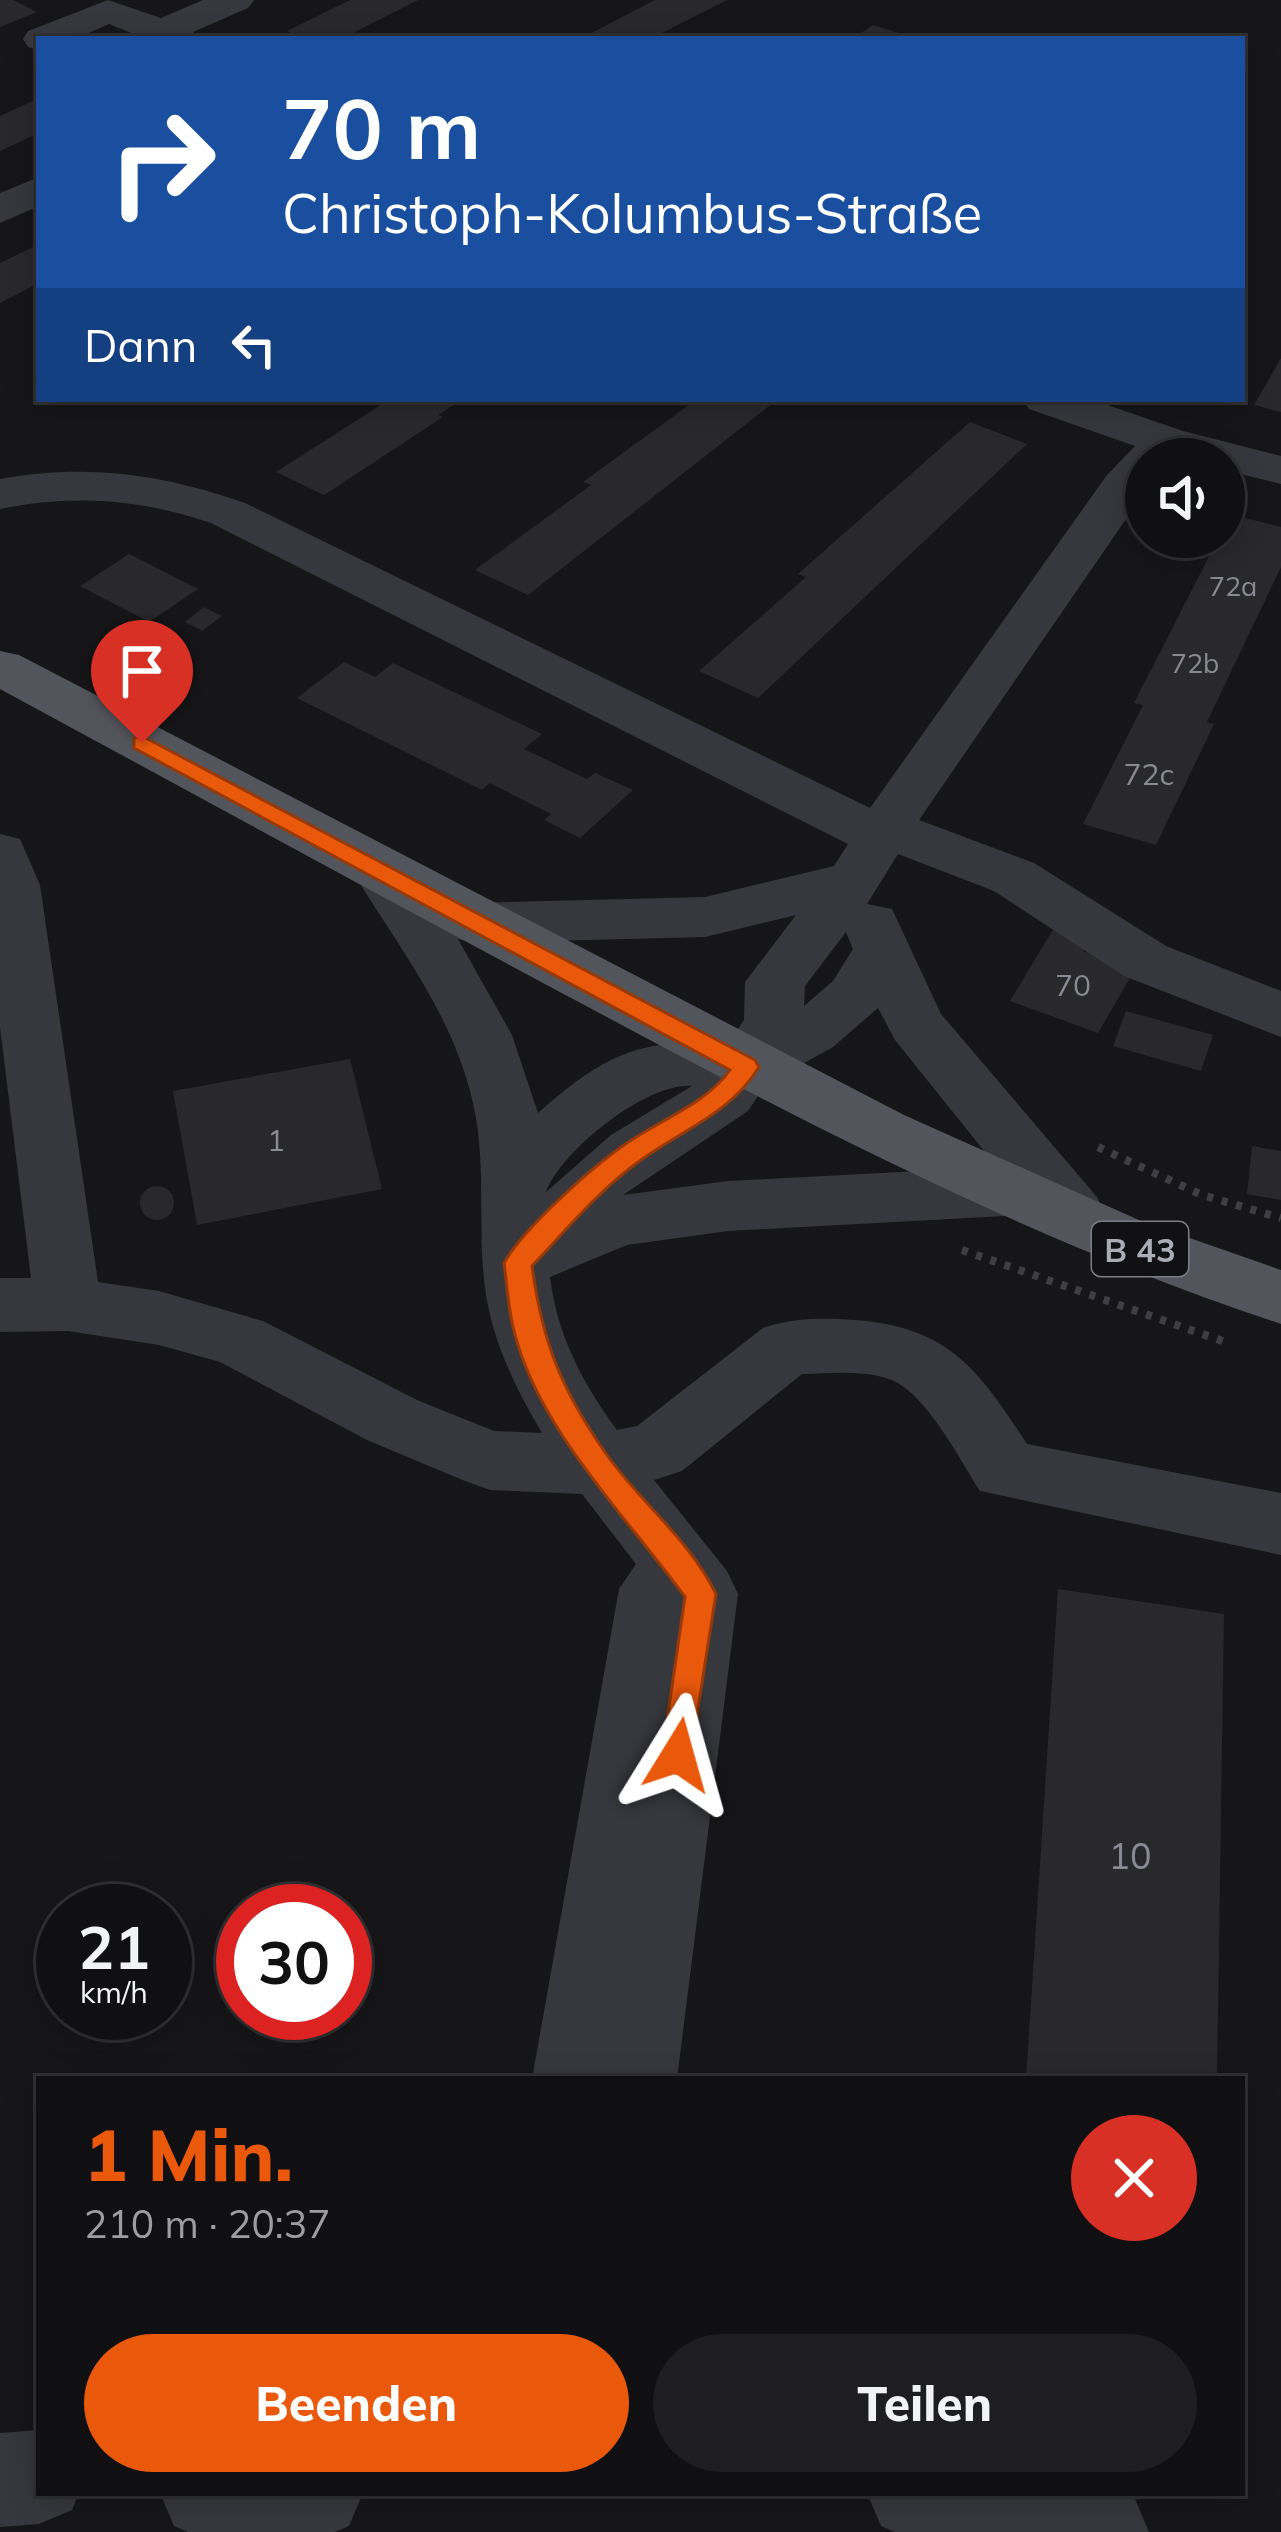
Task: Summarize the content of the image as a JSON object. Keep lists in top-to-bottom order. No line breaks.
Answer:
{"streets":{"main road":["B 43"]},"house_numbers":["72a","72b","72c","70","1","10"],"page":{"turn":["70 m","Christoph-Kolumbus-Straße"],"then":"Dann","speed":"21 km/h","limit":"30","heading":["1 Min.","210 m · 20:37"],"buttons":["Beenden","Teilen"]}}
